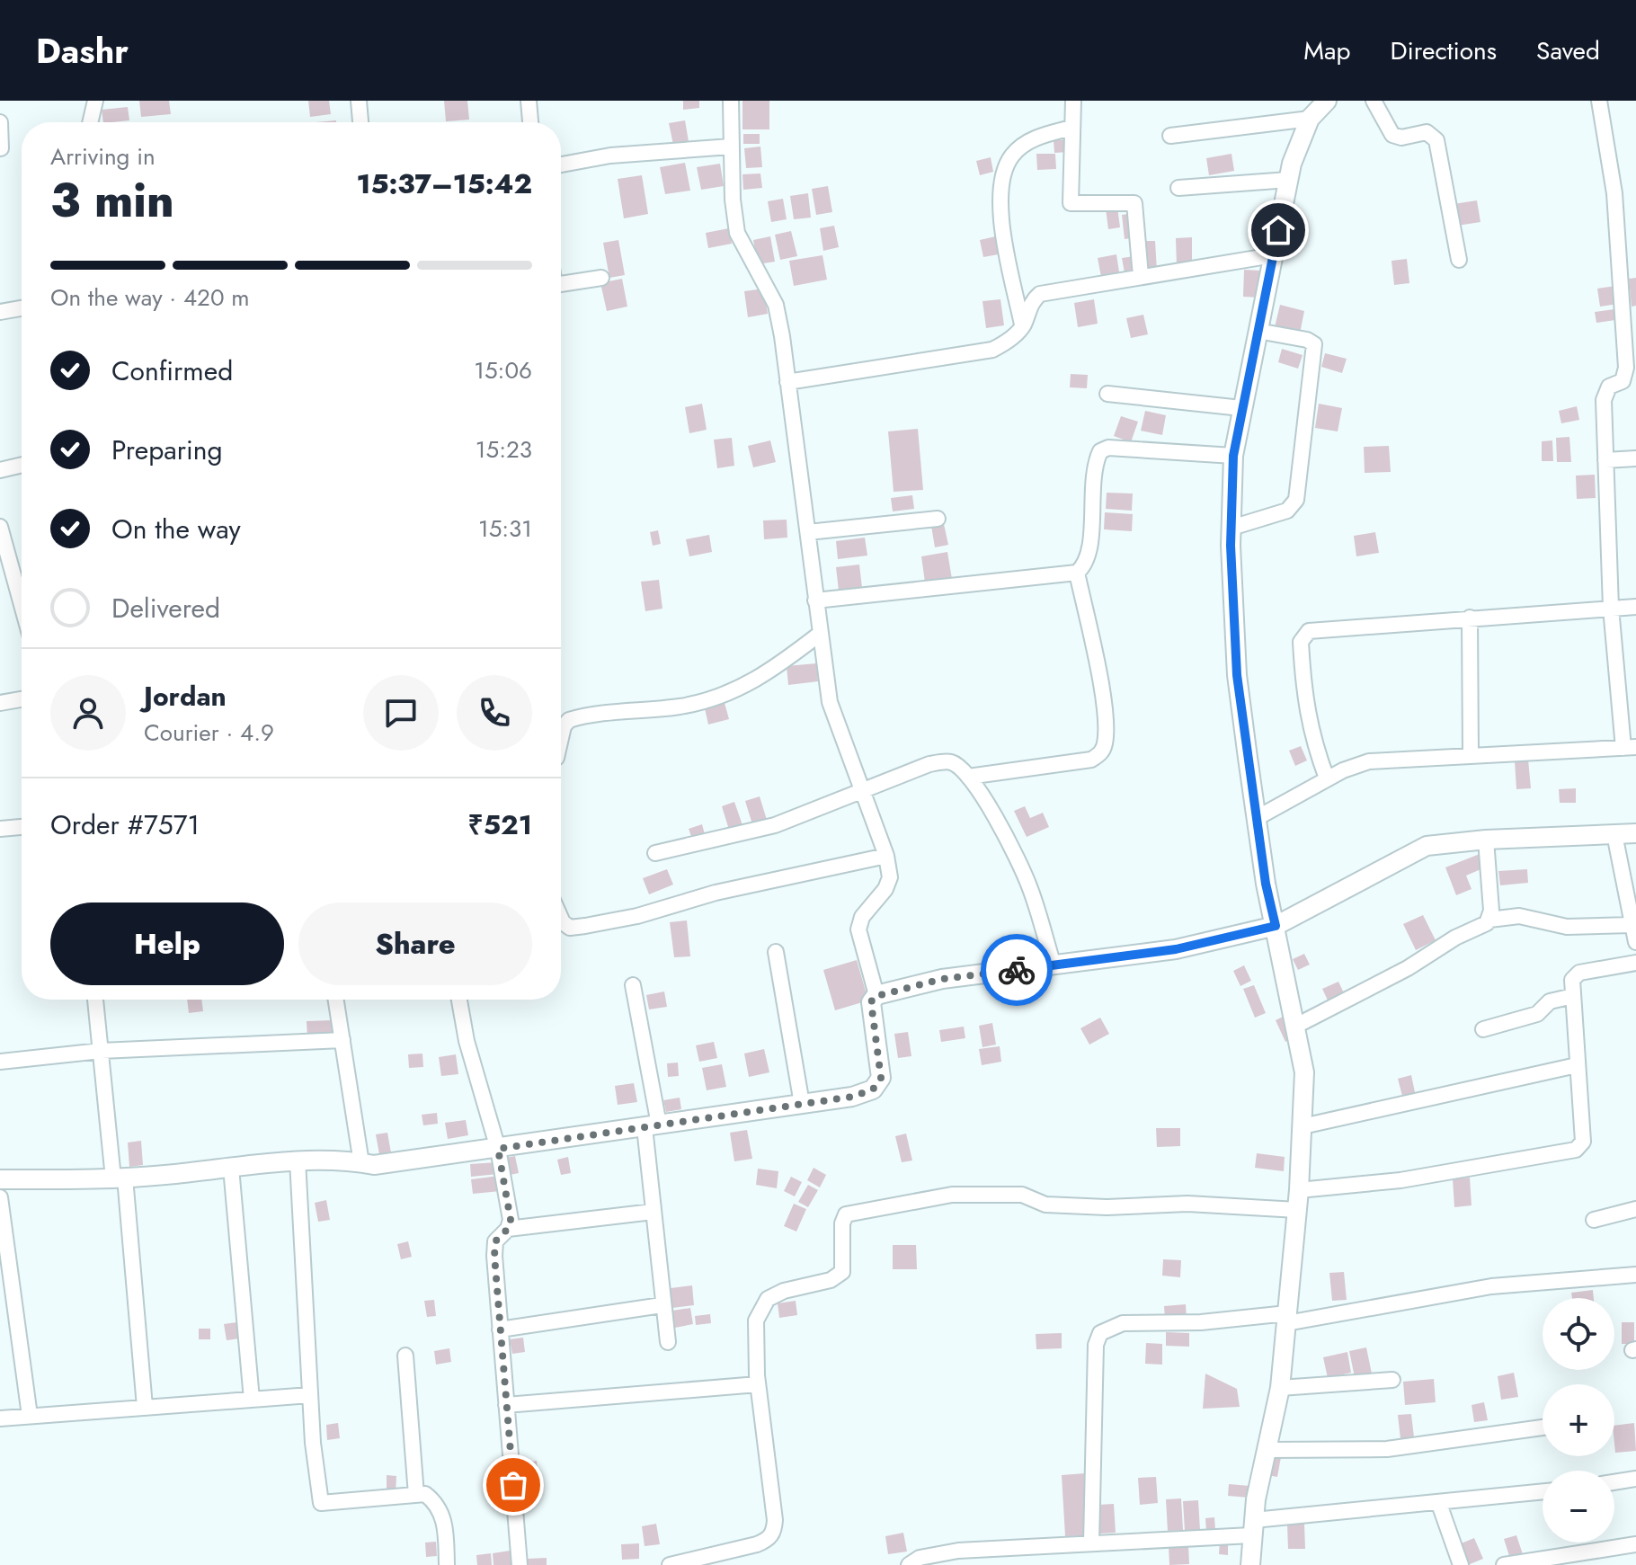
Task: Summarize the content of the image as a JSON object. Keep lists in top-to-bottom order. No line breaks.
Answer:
{"page":{"header":"Dashr","nav":["Map","Directions","Saved"],"heading":["3 min","Arriving in","15:37–15:42"],"panel":["Jordan","Courier · 4.9","Order #7571","₹521"],"bar":"On the way · 420 m","list":[["Confirmed","15:06"],["Preparing","15:23"],["On the way","15:31"],"Delivered"],"buttons":["Help","Share"],"map_buttons":["+","−"]}}
